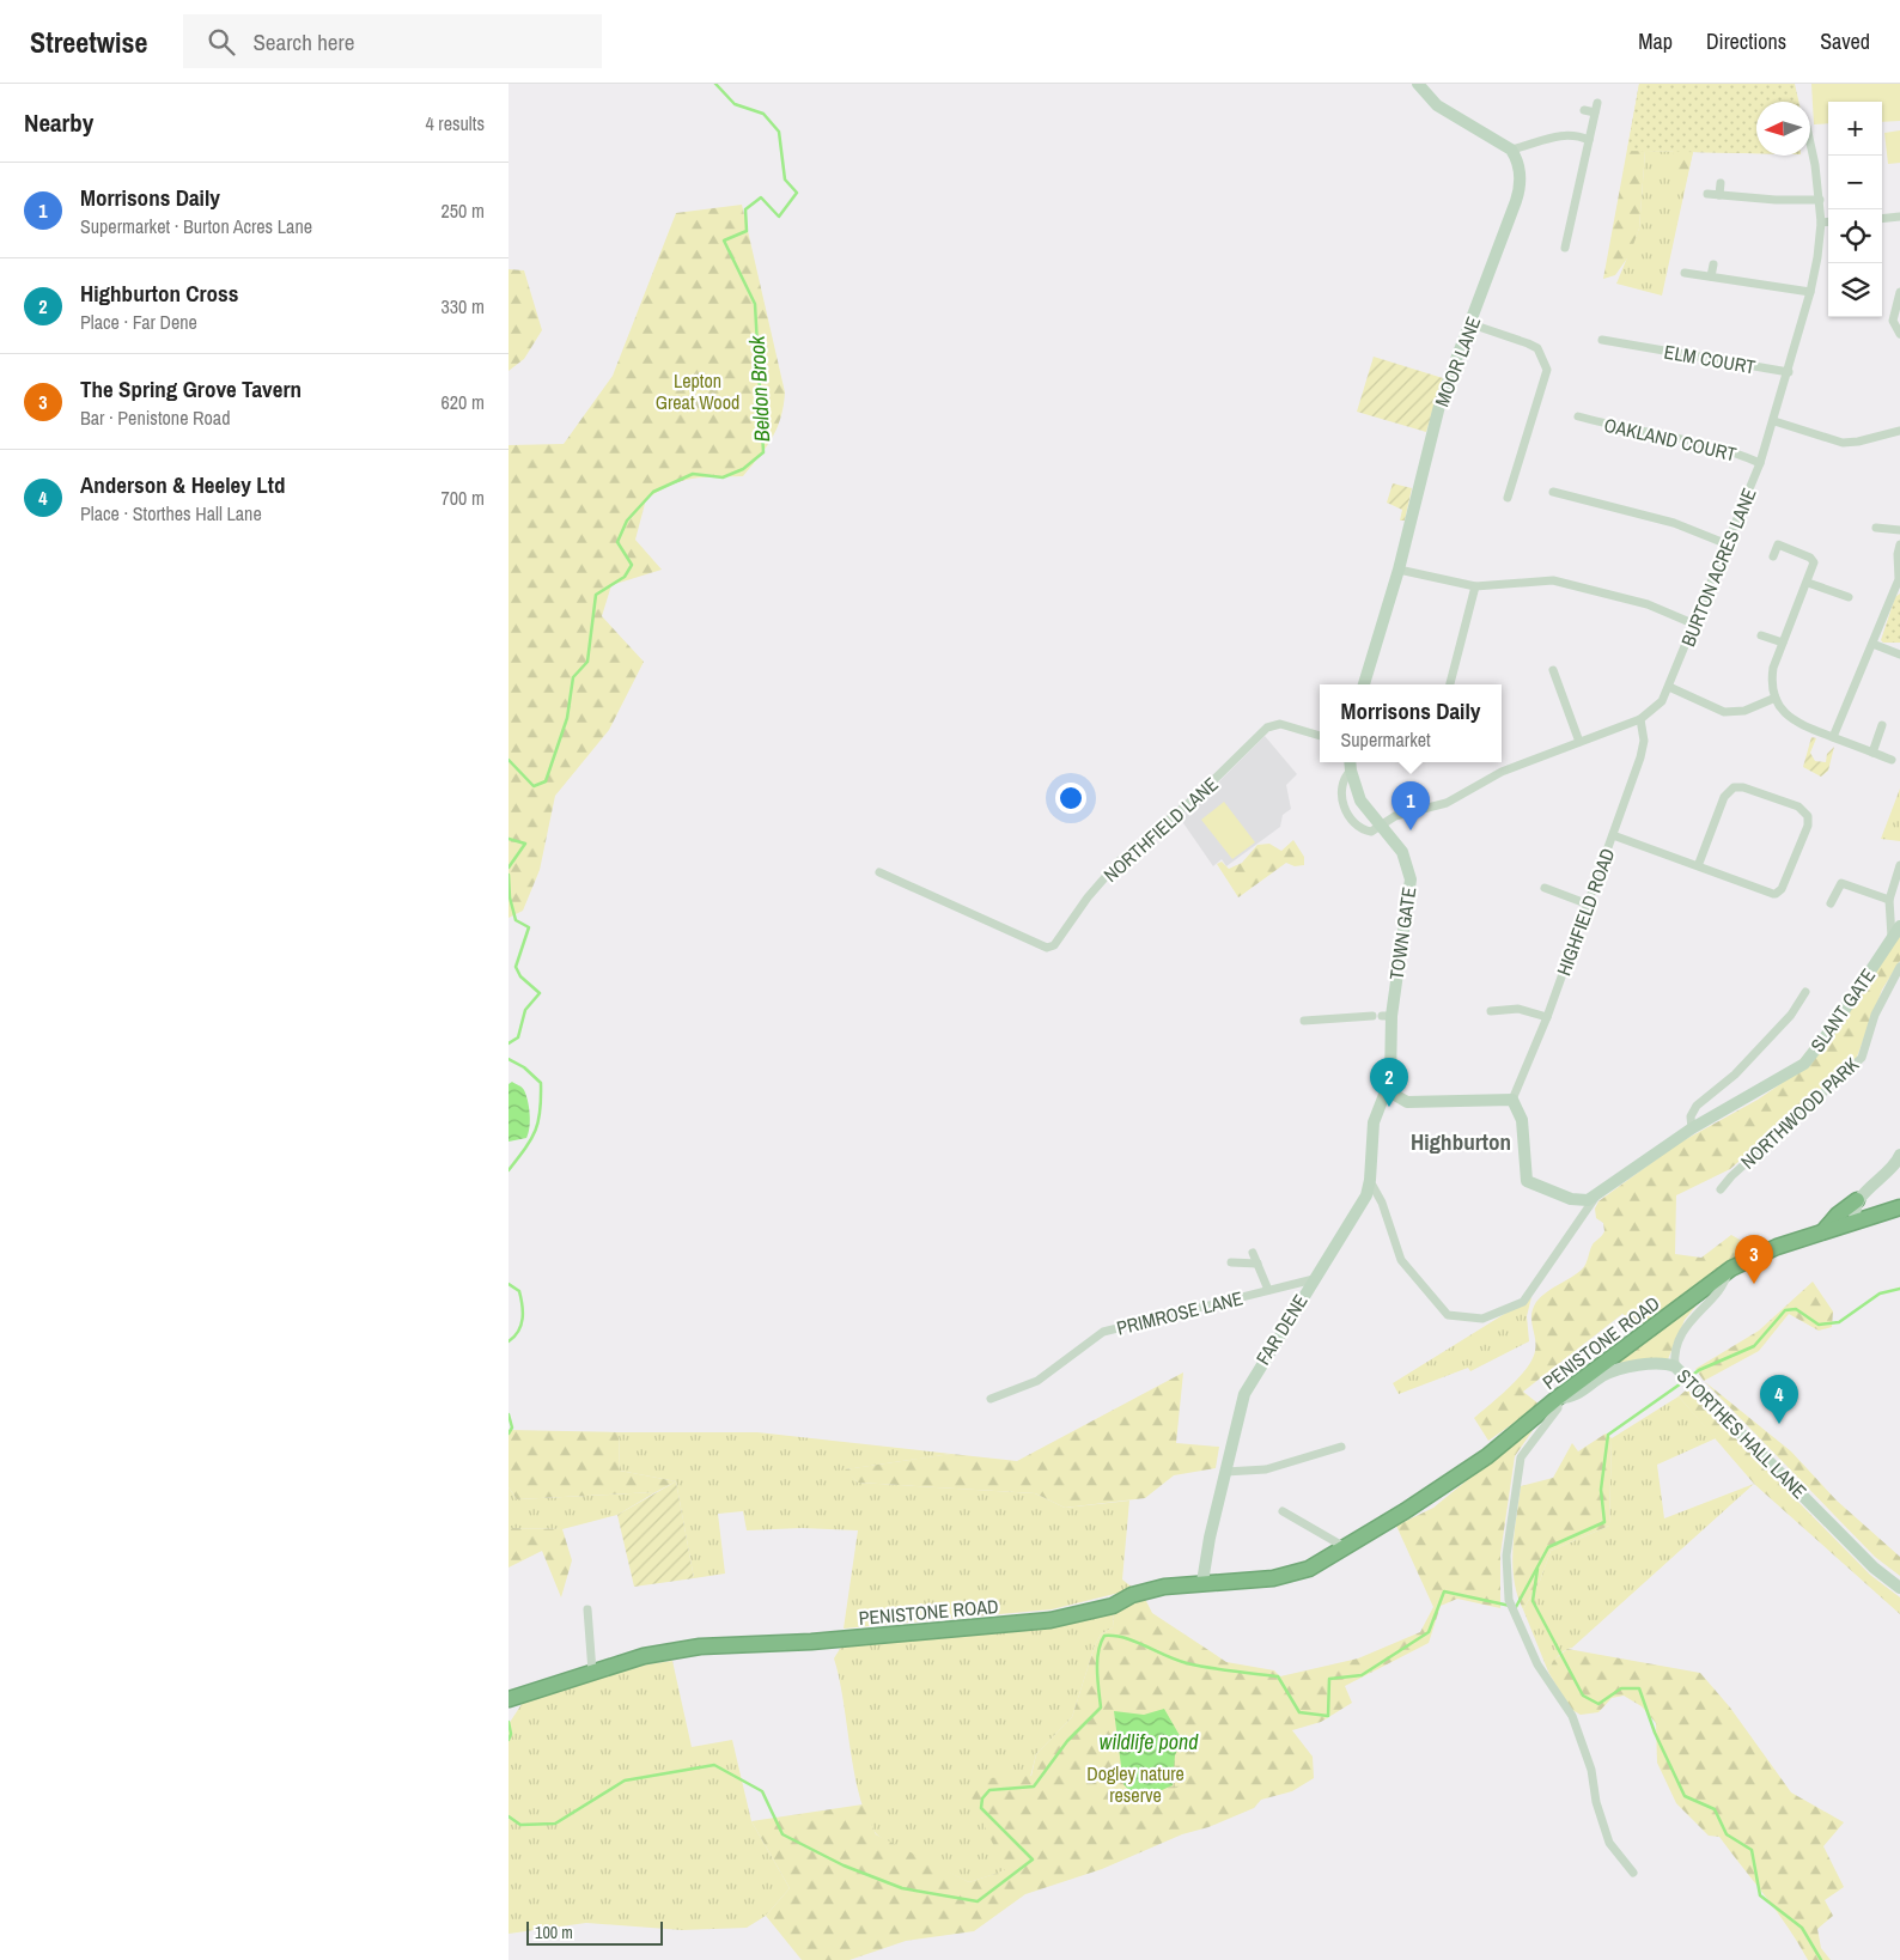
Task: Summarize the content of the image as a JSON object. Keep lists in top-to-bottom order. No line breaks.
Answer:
{"streets":{"highway":["PENISTONE ROAD"],"street":["ELM COURT","MOOR LANE","OAKLAND COURT","BURTON ACRES LANE","NORTHFIELD LANE","HIGHFIELD ROAD","TOWN GATE","SLANT GATE","NORTHWOOD PARK","PRIMROSE LANE","FAR DENE","STORTHES HALL LANE"]},"crossings":[["ELM COURT","BURTON ACRES LANE"],["OAKLAND COURT","BURTON ACRES LANE"],["BURTON ACRES LANE","HIGHFIELD ROAD"],["BURTON ACRES LANE","TOWN GATE"],["TOWN GATE","FAR DENE"],["PRIMROSE LANE","FAR DENE"],["FAR DENE","PENISTONE ROAD"],["PENISTONE ROAD","STORTHES HALL LANE"]],"districts":["Highburton"],"water":["Beldon Brook","wildlife pond"],"parks":["Lepton Great Wood","Dogley nature reserve"],"scale_bar":"100 m","north":"left","page":{"header":"Streetwise","search":"Search here","nav":["Map","Directions","Saved"],"heading":["Nearby","4 results"],"map_buttons":["+","−"],"list":[{"mark":"1","name":"Morrisons Daily","note":"Supermarket · Burton Acres Lane","value":"250 m"},{"mark":"2","name":"Highburton Cross","note":"Place · Far Dene","value":"330 m"},{"mark":"3","name":"The Spring Grove Tavern","note":"Bar · Penistone Road","value":"620 m"},{"mark":"4","name":"Anderson & Heeley Ltd","note":"Place · Storthes Hall Lane","value":"700 m"}],"popup":["Morrisons Daily","Supermarket"],"pins":["1","2","3","4"],"scale":"100 m"}}
